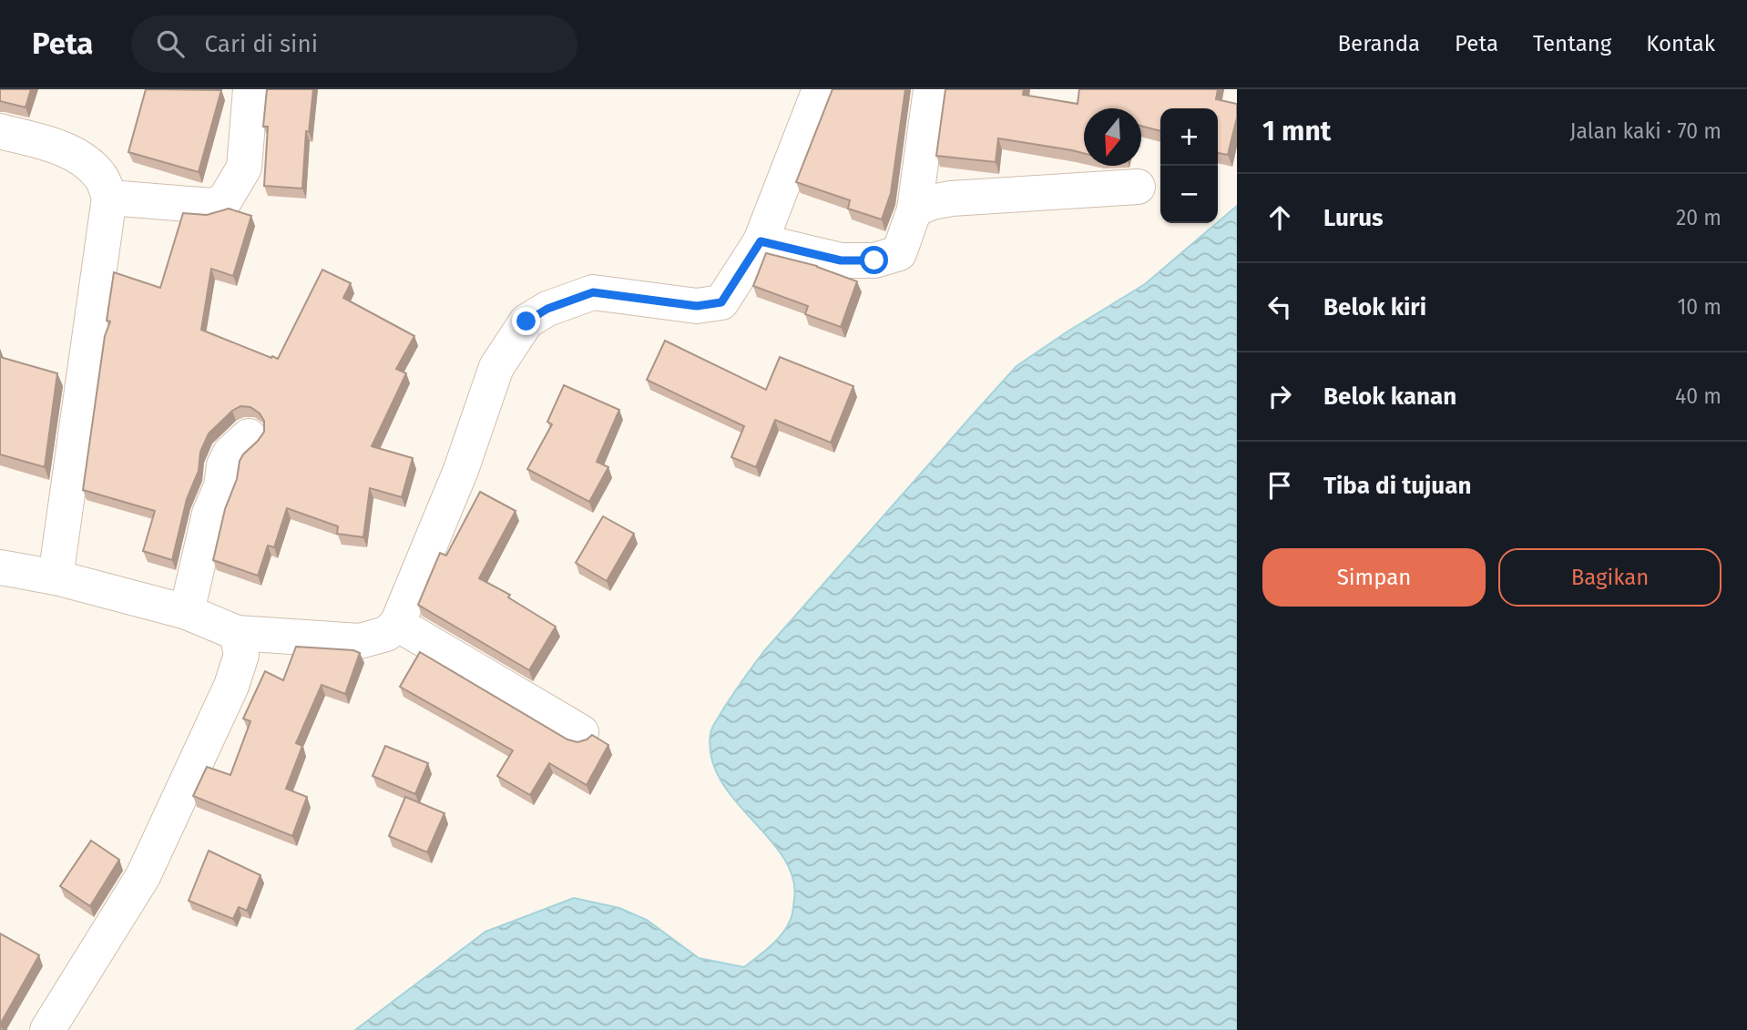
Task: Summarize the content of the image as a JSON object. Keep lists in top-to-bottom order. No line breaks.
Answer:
{"north":"bottom","page":{"header":"Peta","search":"Cari di sini","nav":["Beranda","Peta","Tentang","Kontak"],"heading":["1 mnt","Jalan kaki · 70 m"],"map_buttons":["+","−"],"list":[["Lurus","20 m"],["Belok kiri","10 m"],["Belok kanan","40 m"],"Tiba di tujuan"],"buttons":["Simpan","Bagikan"]}}
